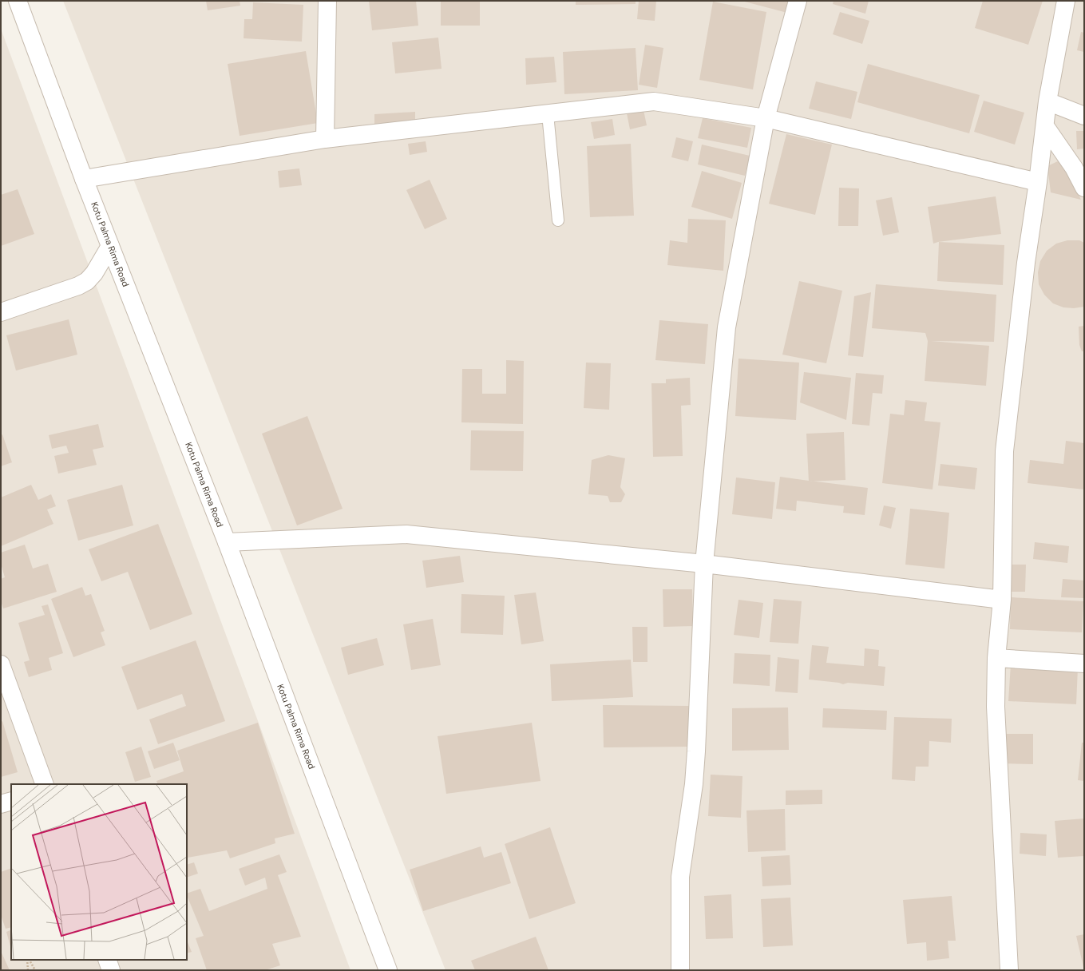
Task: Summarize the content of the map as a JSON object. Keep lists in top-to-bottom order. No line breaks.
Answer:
{"streets":{"street":["Kotu Palma Rima Road"]}}
